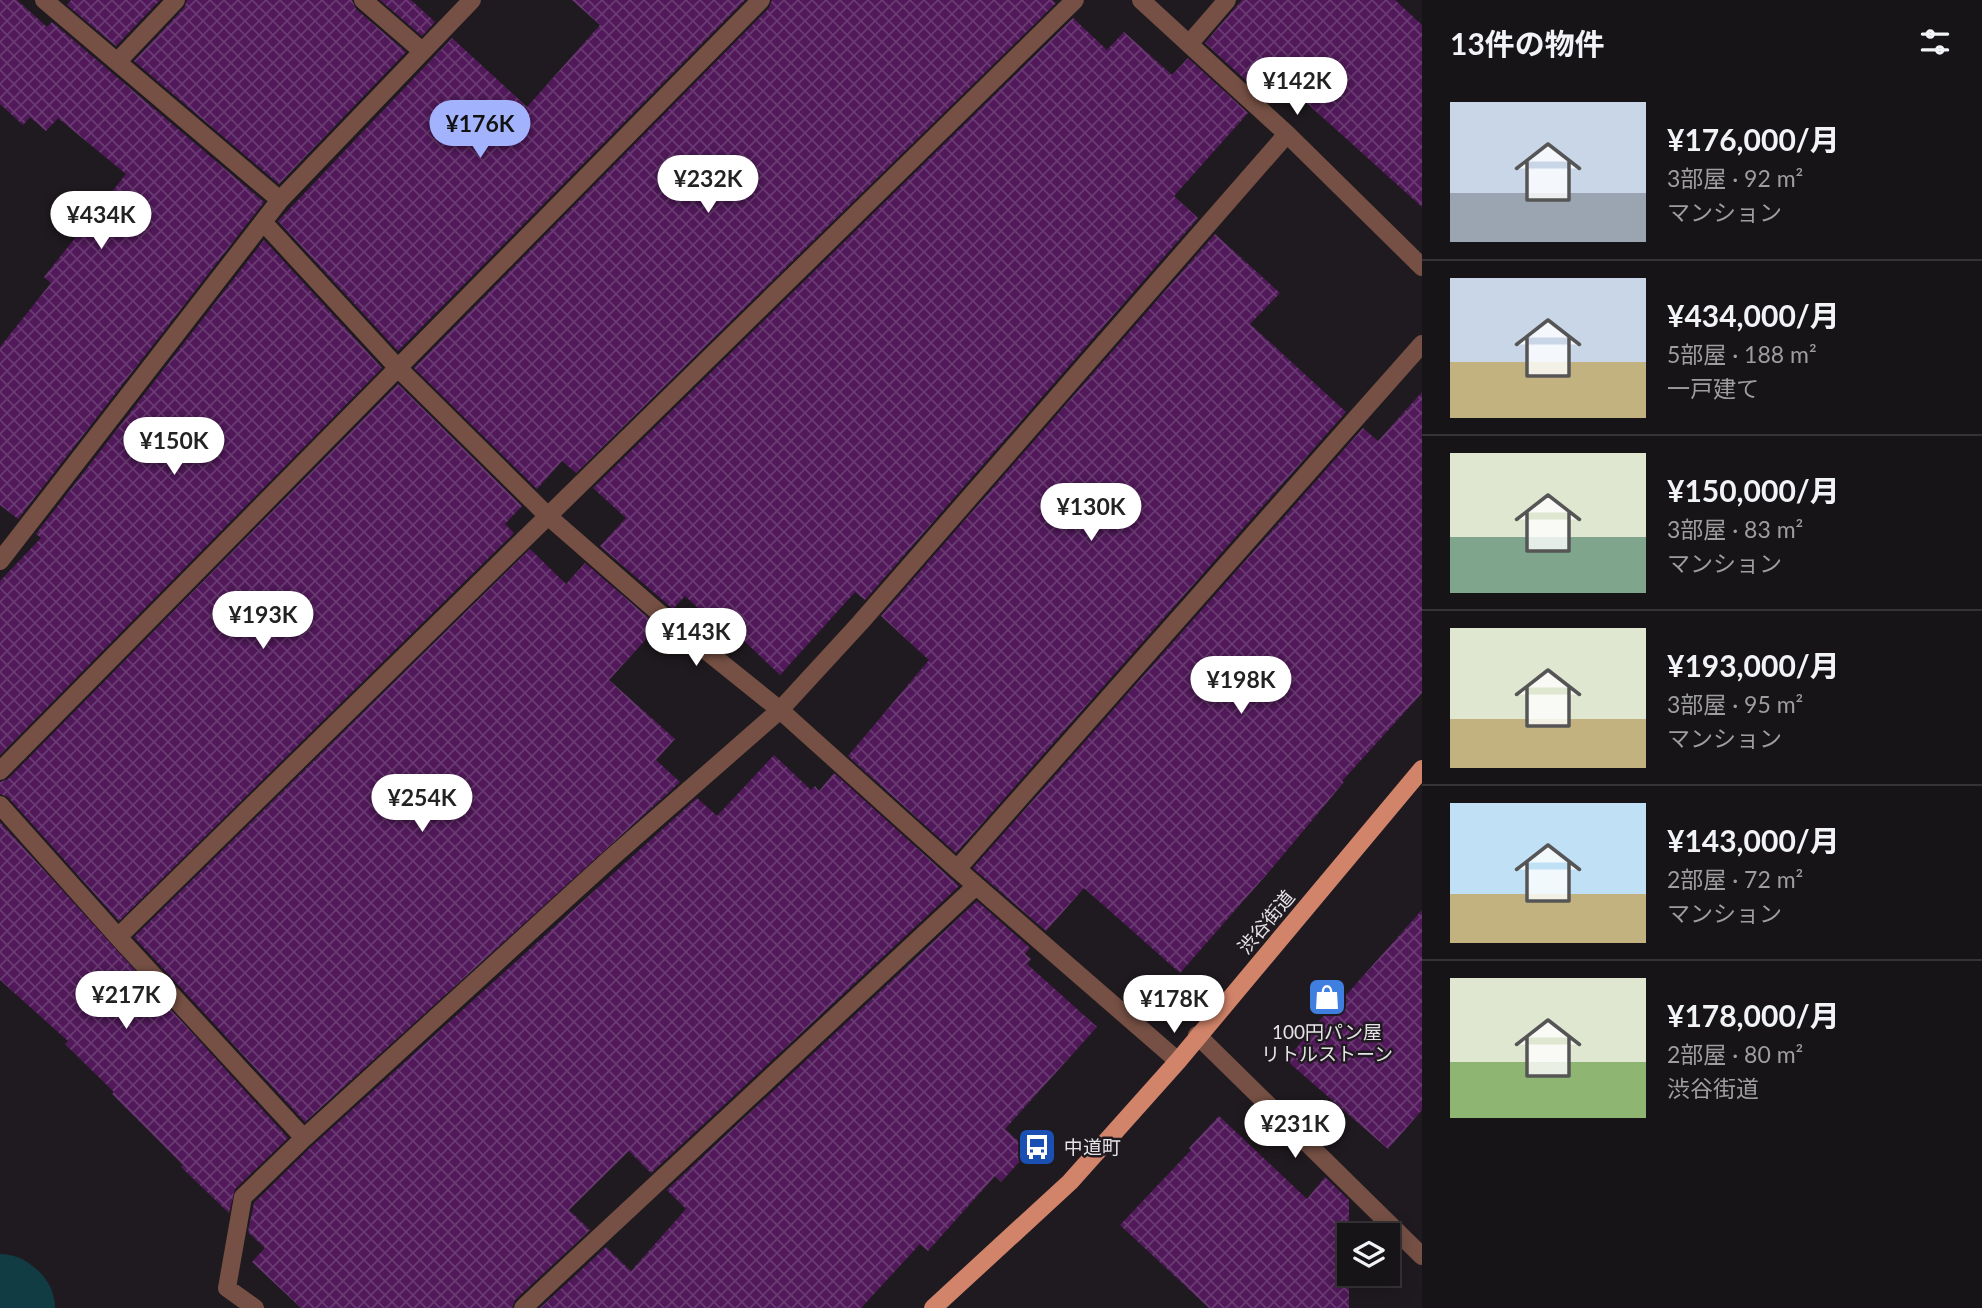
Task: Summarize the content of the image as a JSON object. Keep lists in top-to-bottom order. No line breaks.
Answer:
{"streets":{"main road":["渋谷街道"]},"places":{"shop":["100円パン屋 リトルストーン"],"bus stop":["中道町"]},"page":{"heading":"13件の物件","price":["¥142K","¥176K","¥232K","¥434K","¥150K","¥130K","¥193K","¥143K","¥198K","¥254K","¥217K","¥178K","¥231K"],"list":[{"name":"¥176,000/月","note":"3部屋 · 92 m² · マンション"},{"name":"¥434,000/月","note":"5部屋 · 188 m² · 一戸建て"},{"name":"¥150,000/月","note":"3部屋 · 83 m² · マンション"},{"name":"¥193,000/月","note":"3部屋 · 95 m² · マンション"},{"name":"¥143,000/月","note":"2部屋 · 72 m² · マンション"},{"name":"¥178,000/月","note":"2部屋 · 80 m² · 渋谷街道"}]}}
